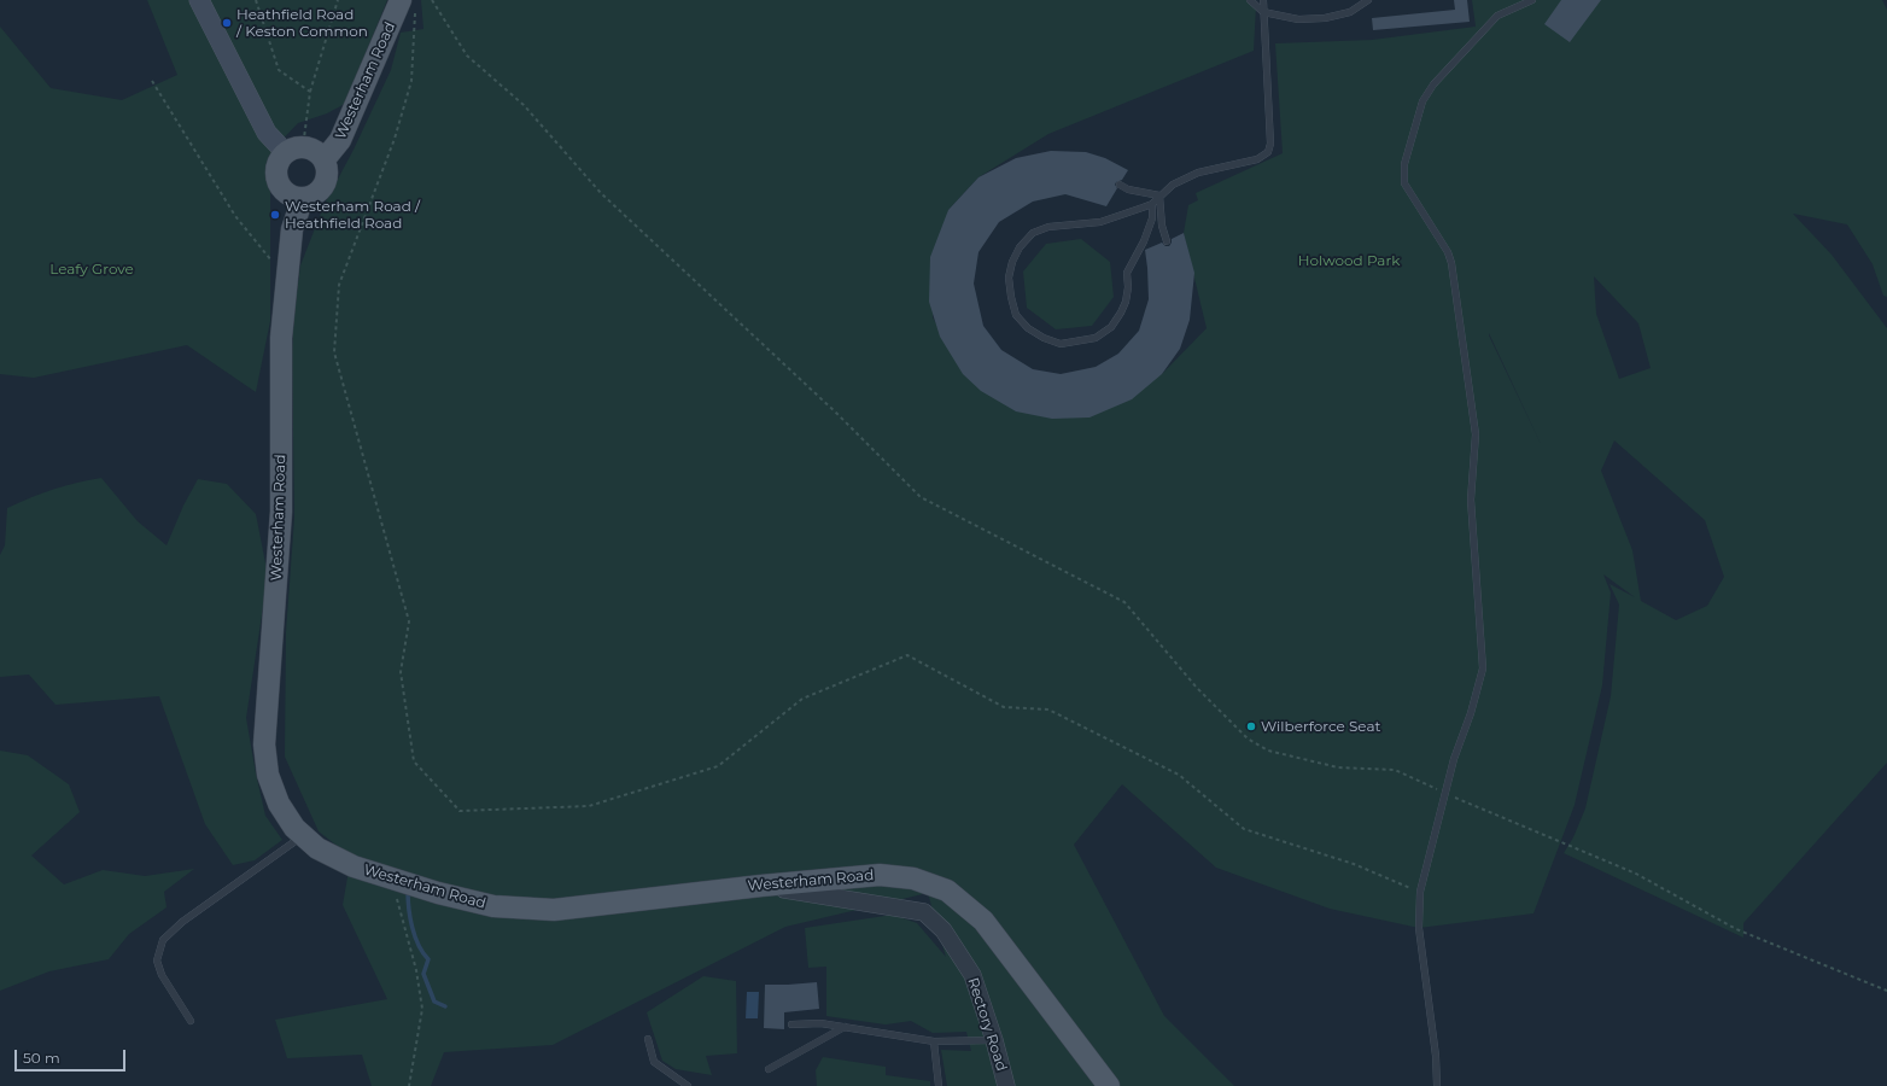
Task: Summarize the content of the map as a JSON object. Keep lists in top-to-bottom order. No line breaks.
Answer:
{"streets":{"main road":["Westerham Road"],"street":["Rectory Road"]},"crossings":[["Westerham Road","Rectory Road"]],"parks":["Holwood Park","Leafy Grove"],"places":["Heathfield Road / Keston Common","Westerham Road / Heathfield Road","Wilberforce Seat"],"scale_bar":"50 m"}
